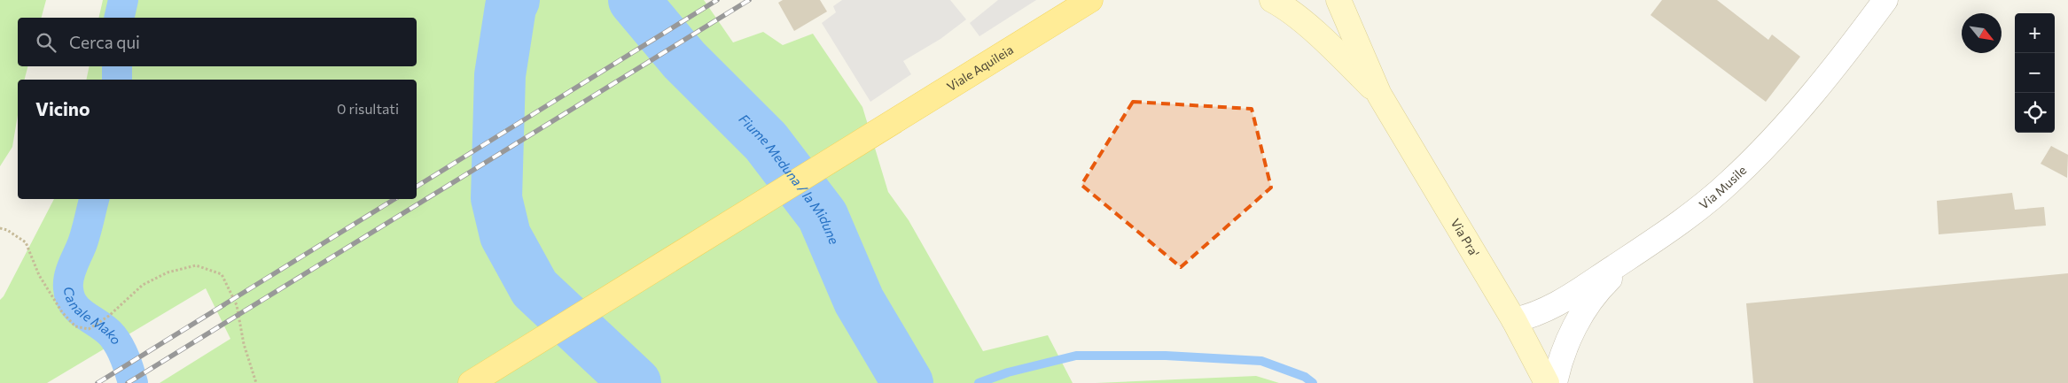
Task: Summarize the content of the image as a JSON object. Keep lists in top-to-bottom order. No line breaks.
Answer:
{"streets":{"main road":["Viale Aquileia"],"street":["Via Musile","Via Pra'"]},"crossings":[["Via Musile","Via Pra'"]],"water":["Fiume Meduna / la Midune","Canale Mako"],"north":"bottom right","page":{"map_buttons":["+","−"],"search":"Cerca qui","heading":["Vicino","0 risultati"]}}
